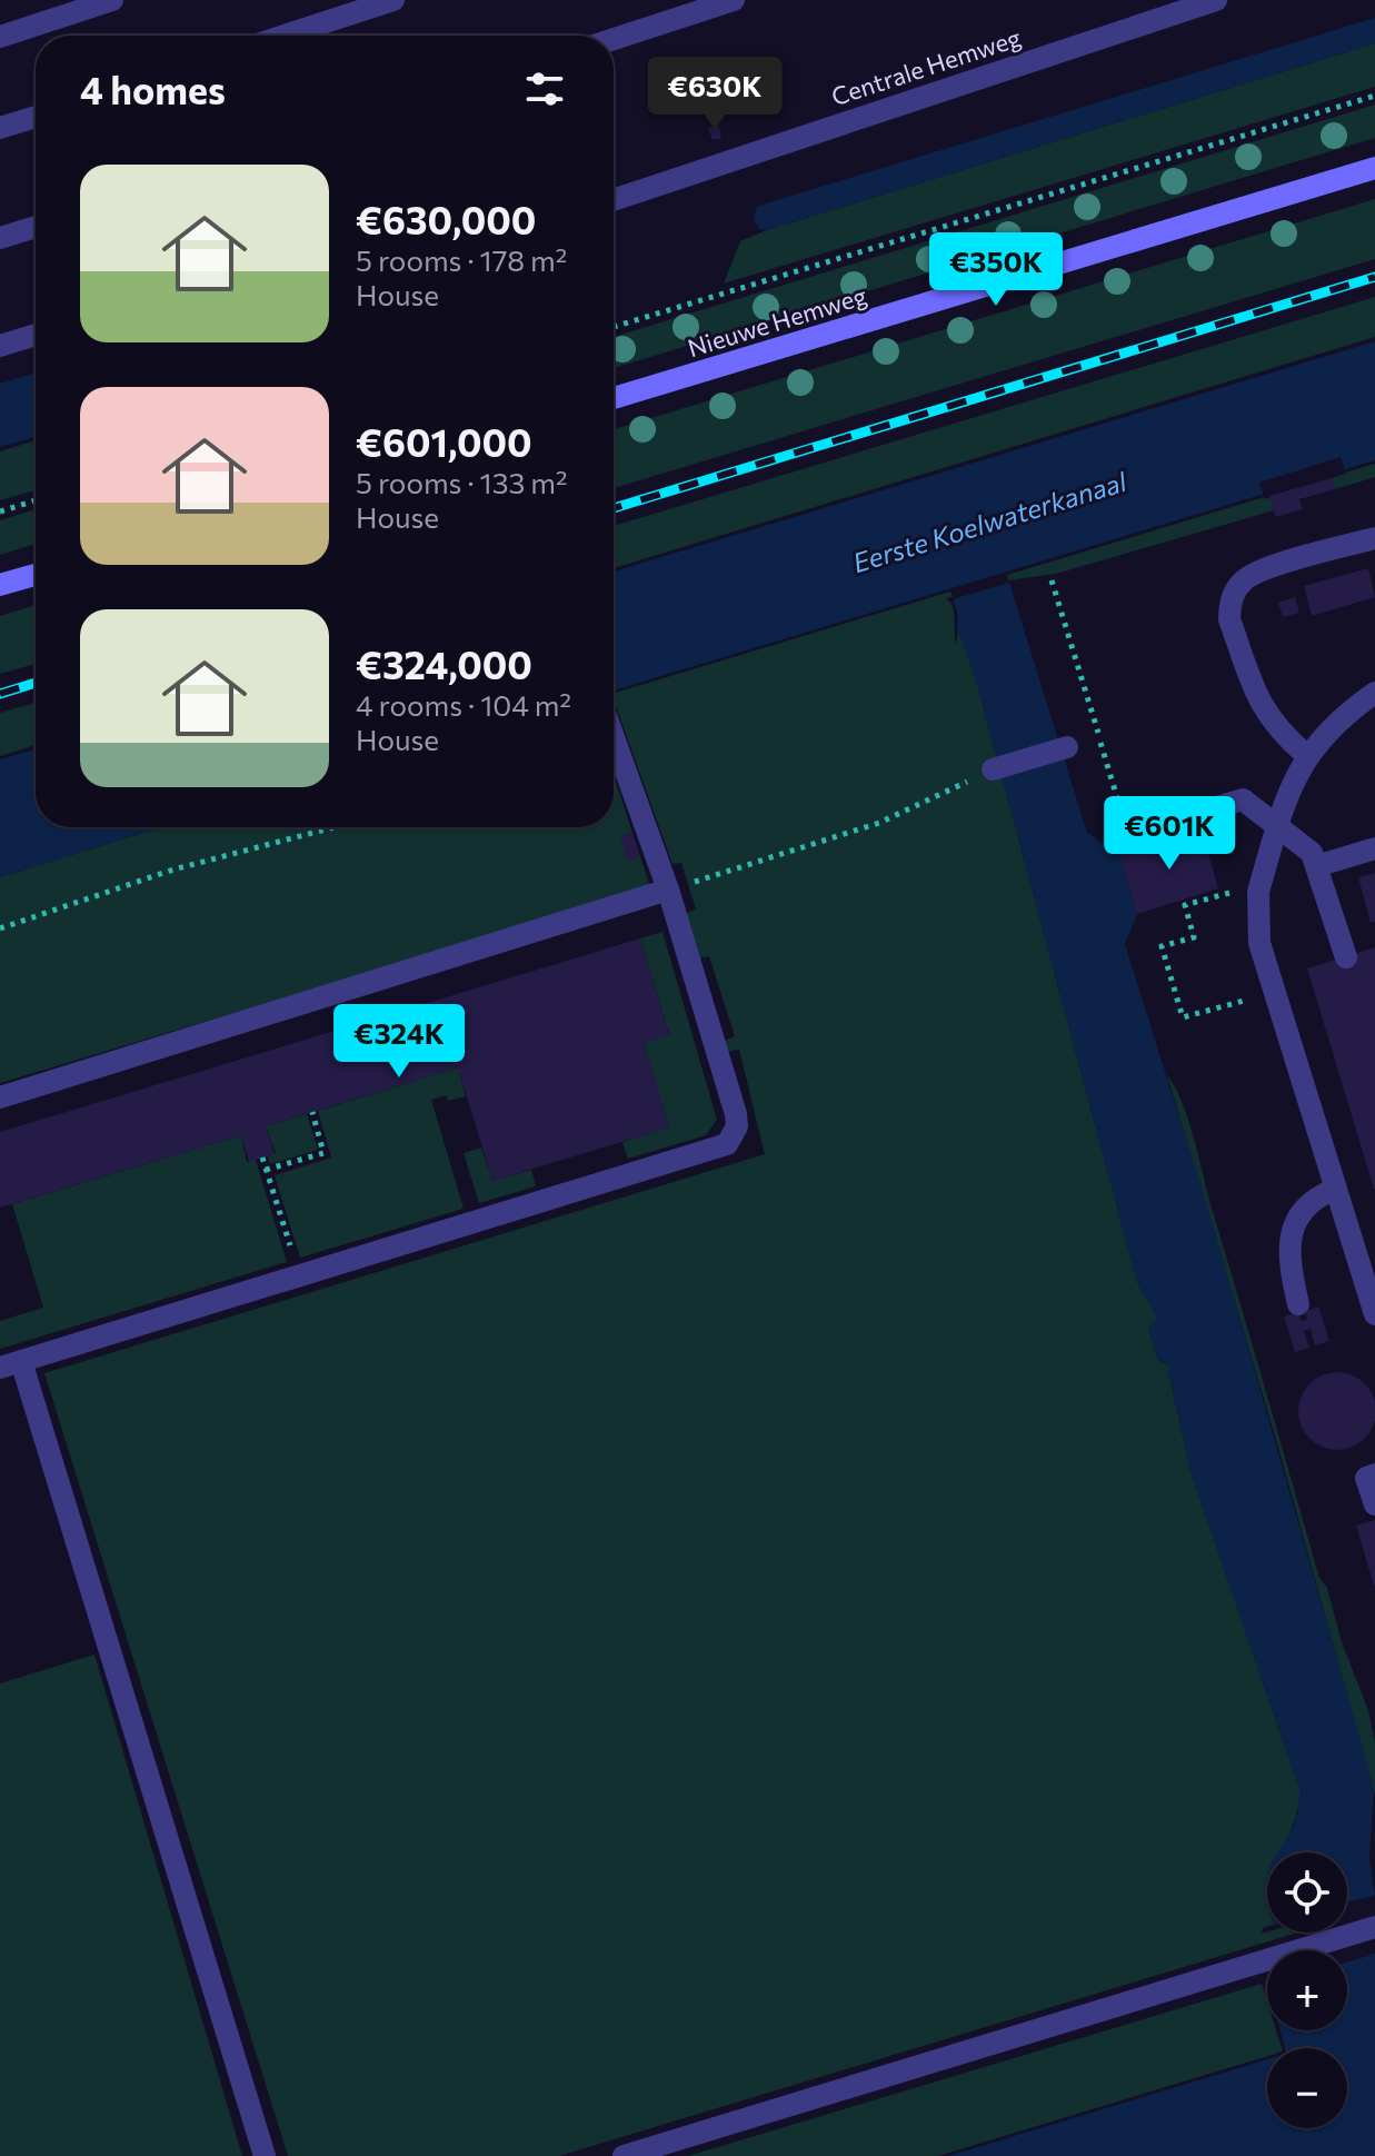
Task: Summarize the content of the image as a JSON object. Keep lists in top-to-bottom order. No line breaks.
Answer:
{"streets":{"main road":["Nieuwe Hemweg"],"lane":["Centrale Hemweg"]},"water":["Eerste Koelwaterkanaal"],"page":{"heading":"4 homes","price":["€630K","€350K","€601K","€324K"],"list":[{"name":"€630,000","note":"5 rooms · 178 m² · House"},{"name":"€601,000","note":"5 rooms · 133 m² · House"},{"name":"€324,000","note":"4 rooms · 104 m² · House"}],"map_buttons":["+","−"]}}
